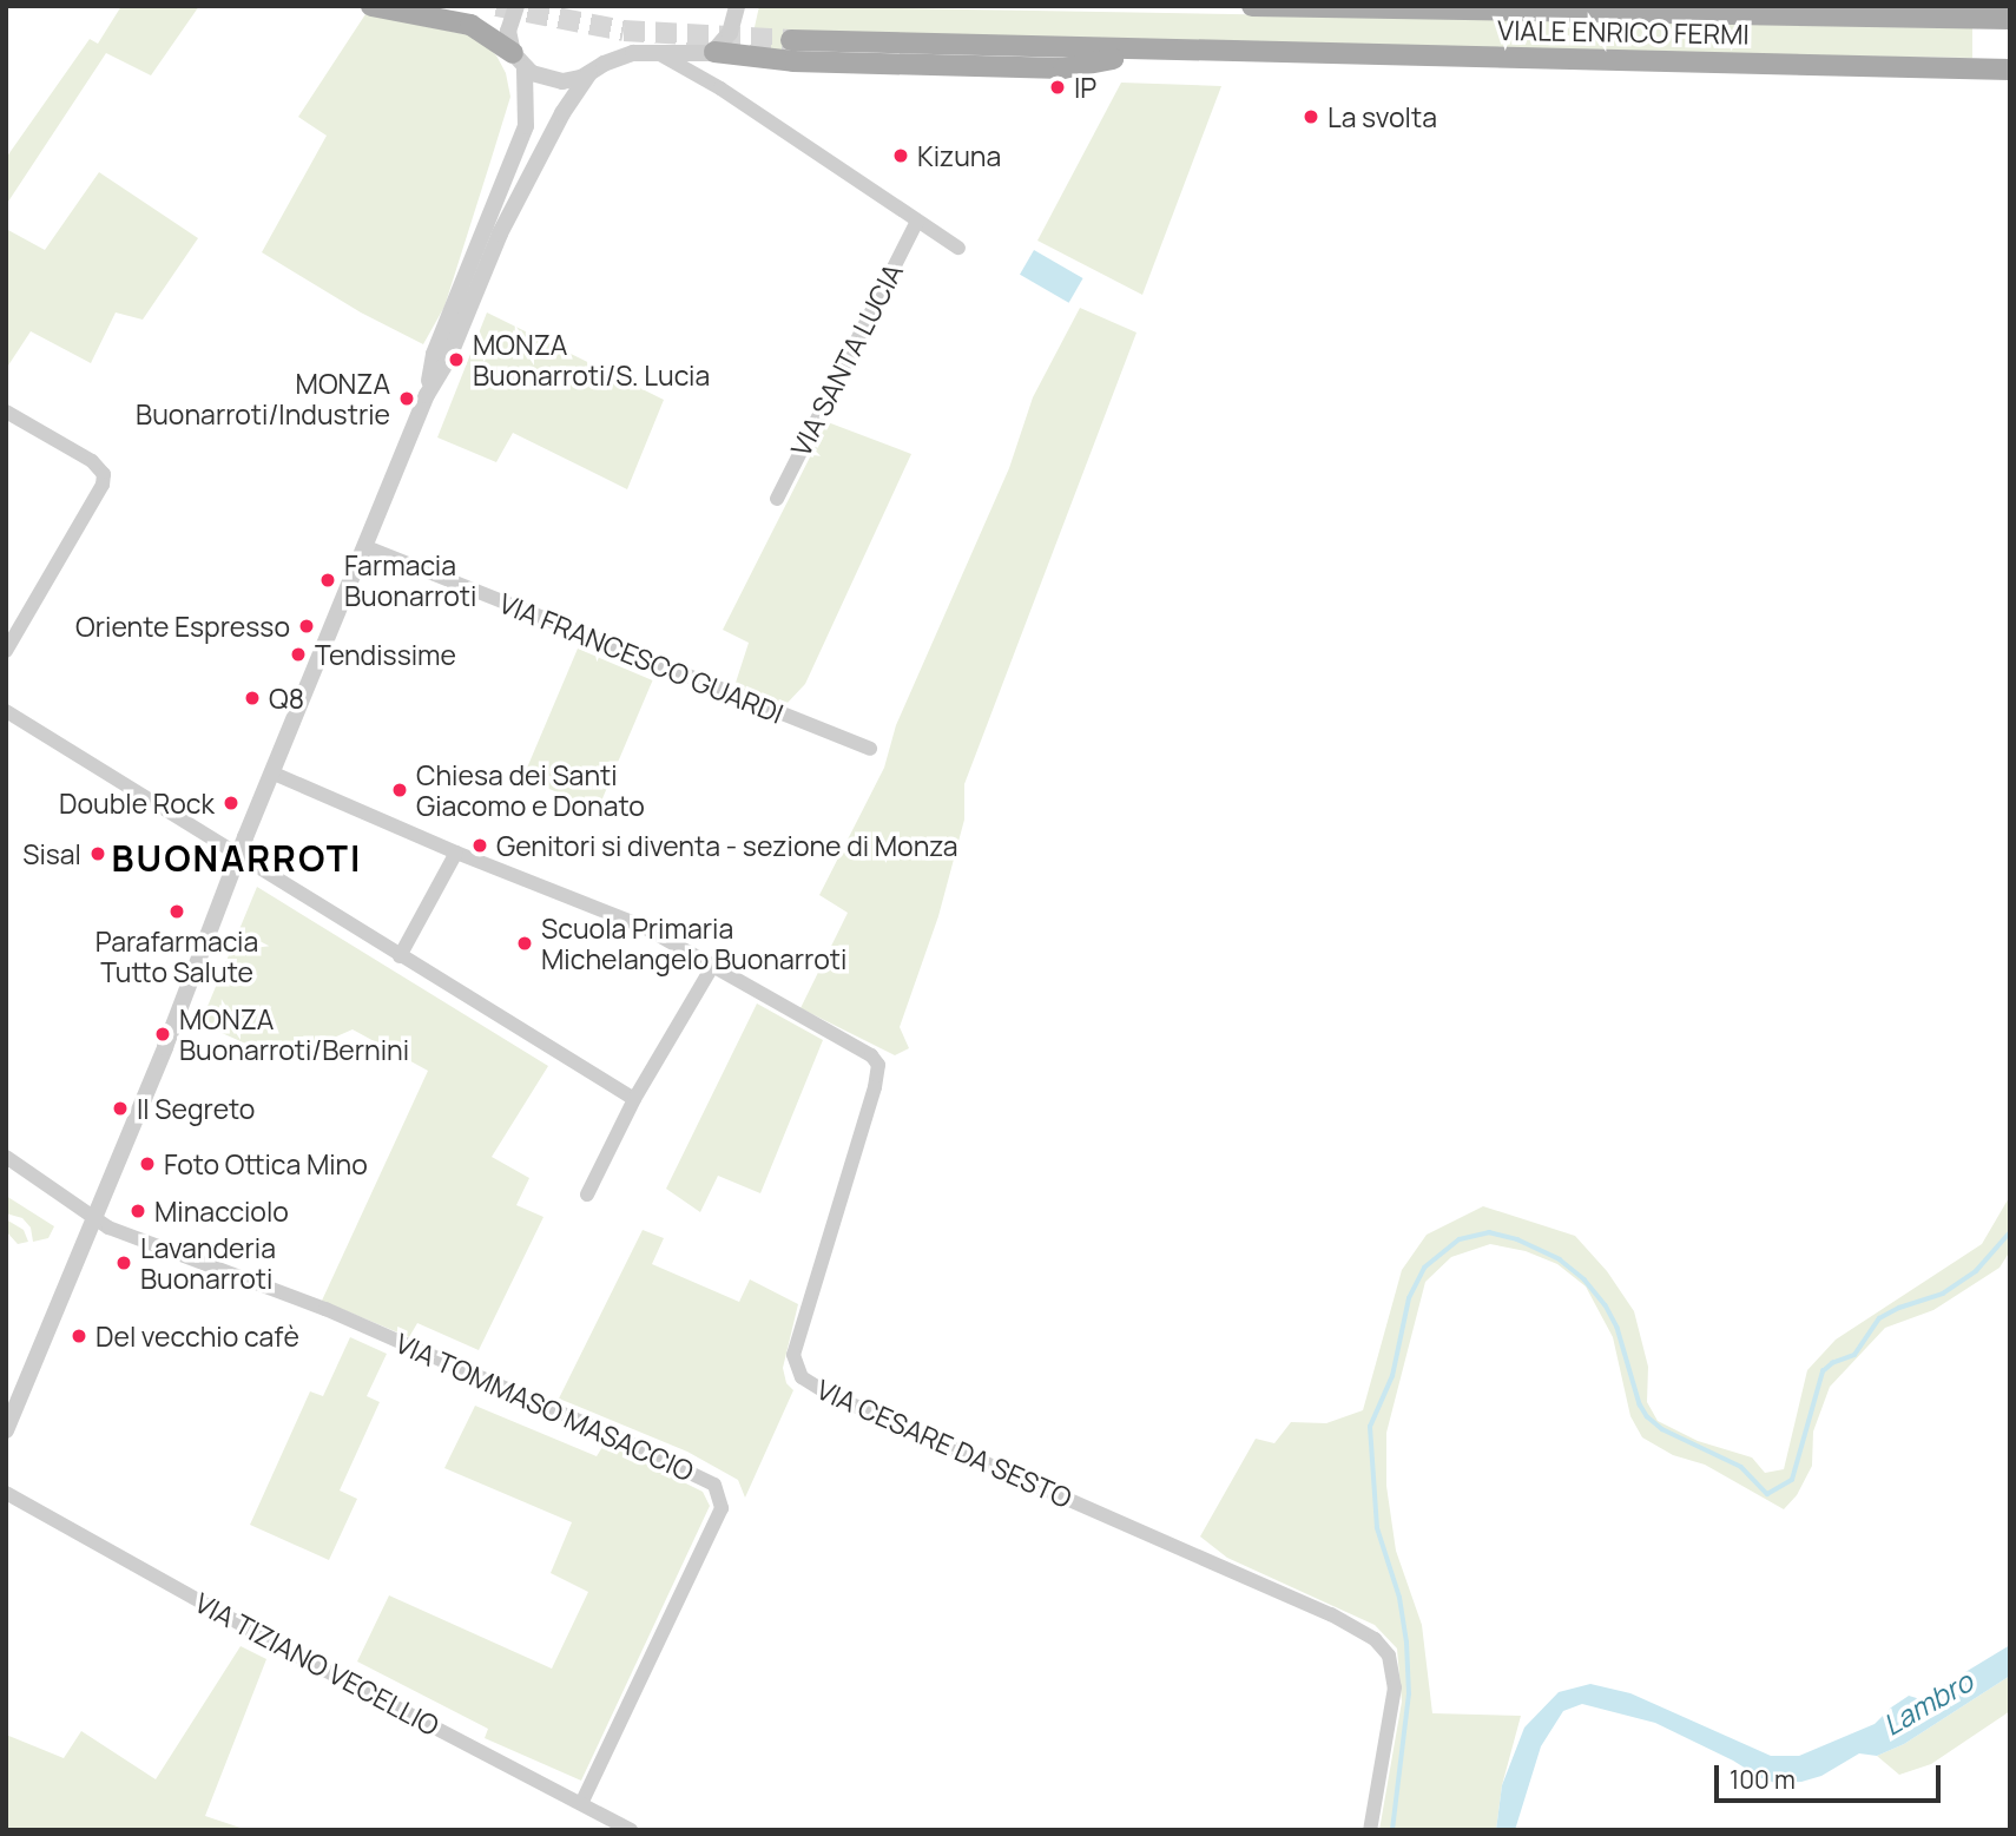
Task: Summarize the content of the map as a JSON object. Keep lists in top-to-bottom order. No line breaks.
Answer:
{"streets":{"main road":["VIALE ENRICO FERMI"],"street":["VIA SANTA LUCIA","VIA FRANCESCO GUARDI","VIA TOMMASO MASACCIO","VIA CESARE DA SESTO","VIA TIZIANO VECELLIO"]},"crossings":[["VIA TOMMASO MASACCIO","VIA TIZIANO VECELLIO"]],"districts":["BUONARROTI"],"water":["Lambro"],"places":["IP","La svolta","Kizuna","MONZA Buonarroti/S. Lucia","MONZA Buonarroti/Industrie","Farmacia Buonarroti","Oriente Espresso","Tendissime","Q8","Chiesa dei Santi Giacomo e Donato","Double Rock","Genitori si diventa - sezione di Monza","Sisal","Parafarmacia Tutto Salute","Scuola Primaria Michelangelo Buonarroti","MONZA Buonarroti/Bernini","Il Segreto","Foto Ottica Mino","Minacciolo","Lavanderia Buonarroti","Del vecchio cafè"],"scale_bar":"100 m"}
